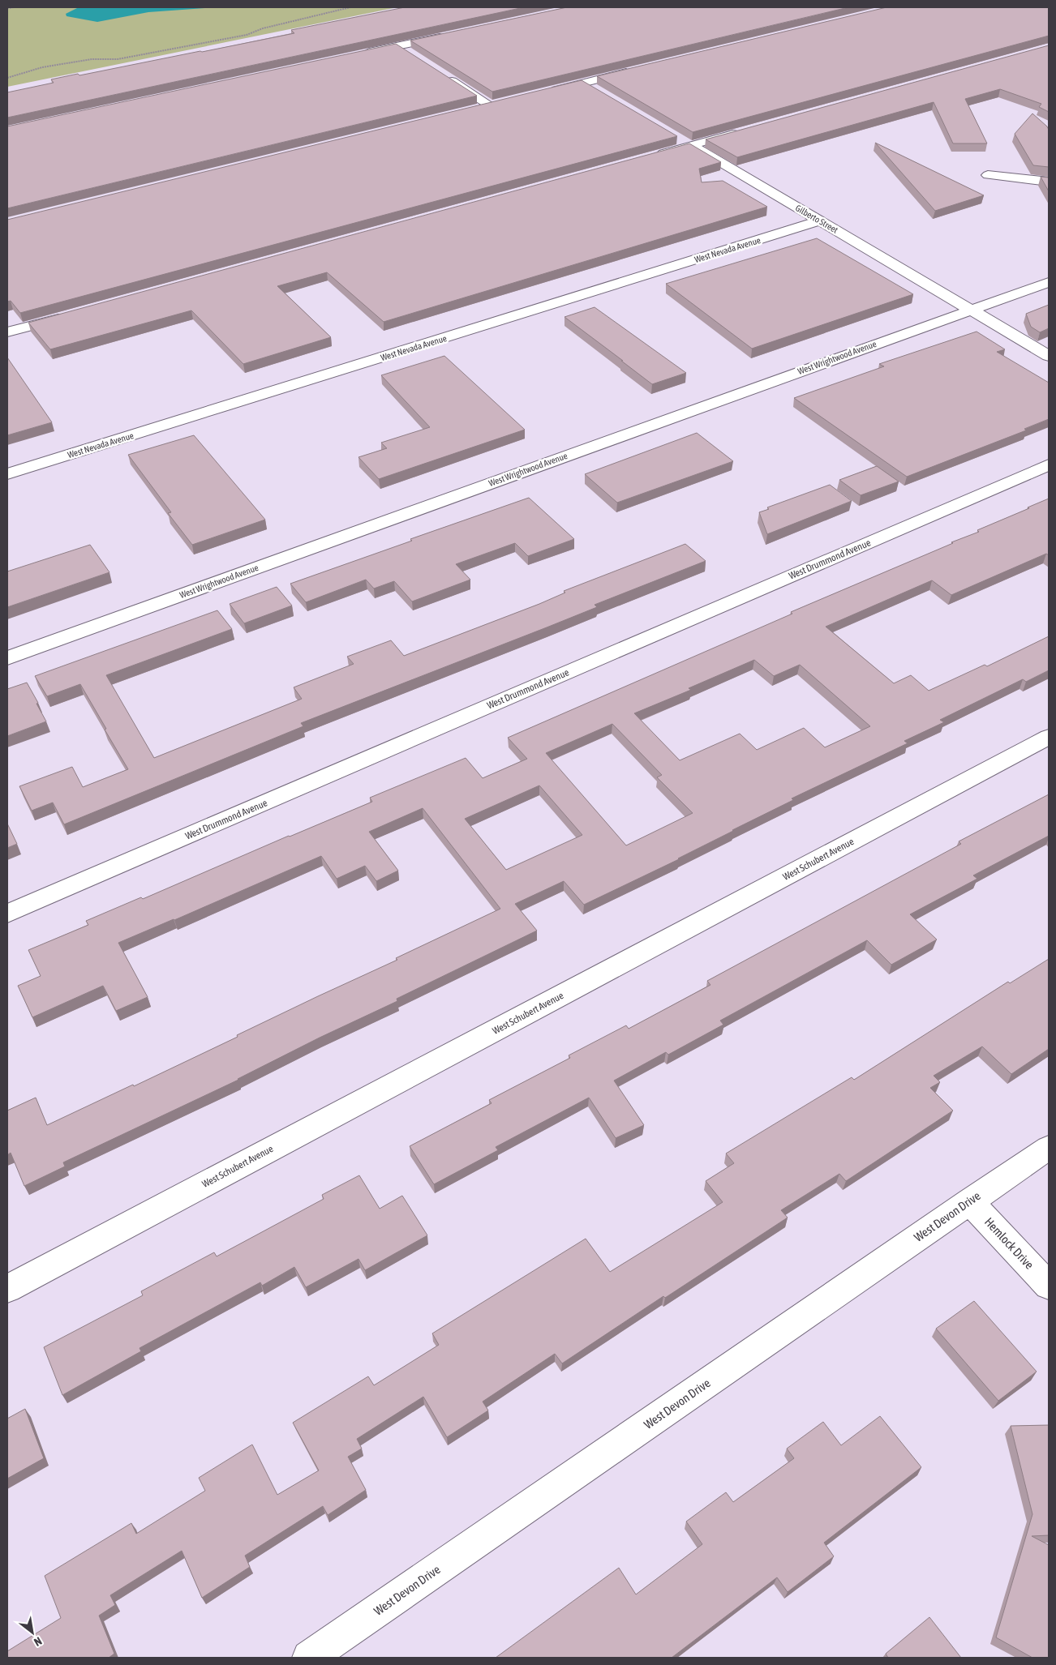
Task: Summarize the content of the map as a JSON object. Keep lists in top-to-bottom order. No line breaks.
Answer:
{"streets":{"street":["Gilberto Street","West Nevada Avenue","West Wrightwood Avenue","West Drummond Avenue","West Schubert Avenue","West Devon Drive","Hemlock Drive"]},"crossings":[["Gilberto Street","West Nevada Avenue"],["Gilberto Street","West Wrightwood Avenue"],["West Devon Drive","Hemlock Drive"]],"north":"bottom right"}
